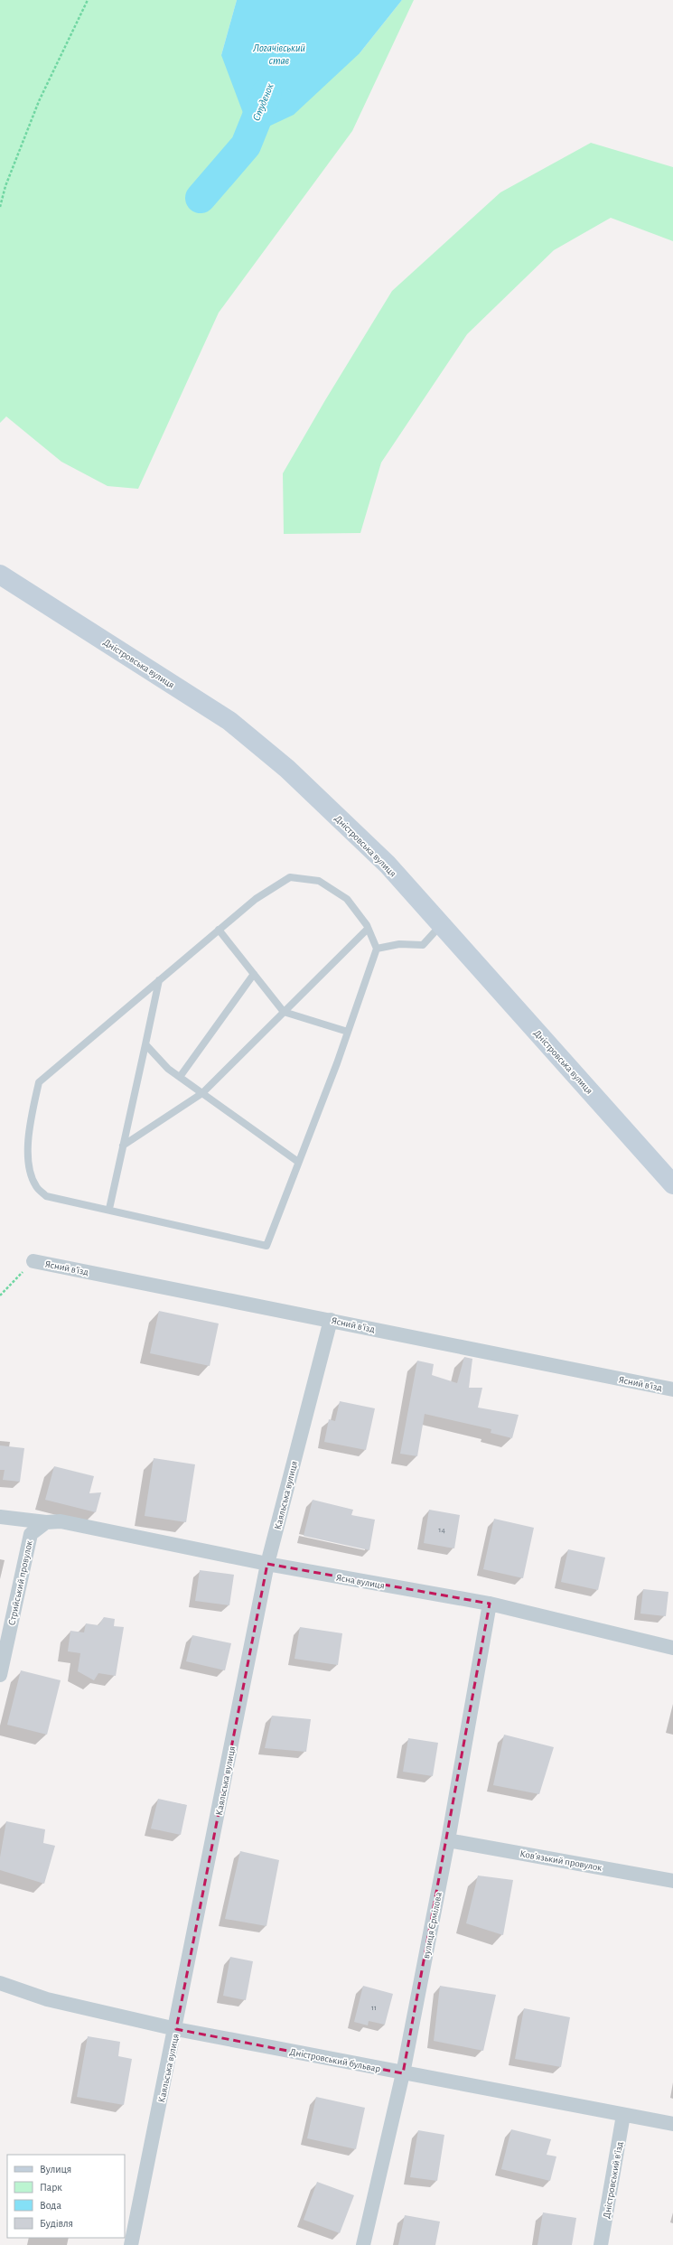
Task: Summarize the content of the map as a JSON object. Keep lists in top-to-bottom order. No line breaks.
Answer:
{"streets":{"street":["Дністровська вулиця","Ясний в'їзд","Каяльська вулиця","Ясна вулиця","Стрийський провулок","Ков'язький провулок","вулиця Єрмілова","Дністровський бульвар","Дністровський в'їзд"]},"crossings":[["Ясний в'їзд","Каяльська вулиця"],["Каяльська вулиця","Ясна вулиця"],["Каяльська вулиця","Дністровський бульвар"],["Ясна вулиця","Стрийський провулок"],["Ясна вулиця","вулиця Єрмілова"],["Ков'язький провулок","вулиця Єрмілова"],["вулиця Єрмілова","Дністровський бульвар"],["Дністровський бульвар","Дністровський в'їзд"]],"water":["Логачівський став","Студенок"],"house_numbers":["14","11"],"legend":["Вулиця","Парк","Вода","Будівля"]}
